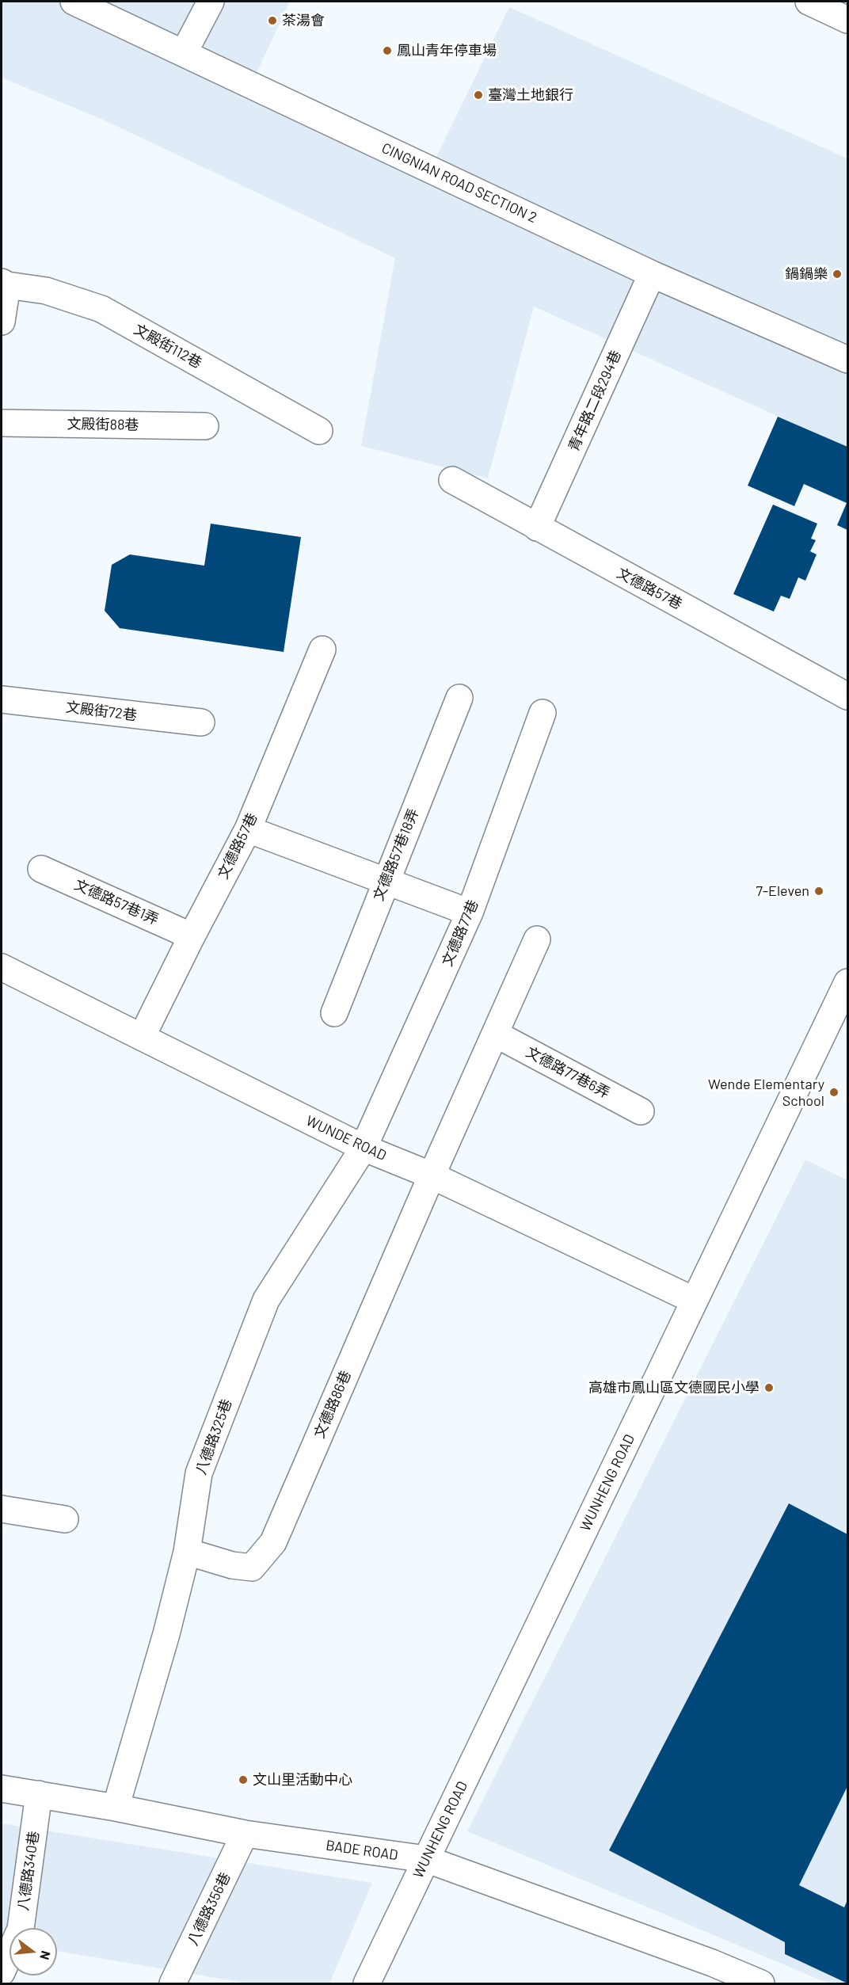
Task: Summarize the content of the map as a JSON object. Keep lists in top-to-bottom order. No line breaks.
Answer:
{"streets":{"street":["CINGNIAN ROAD SECTION 2","文殿街112巷","青年路二段294巷","文殿街88巷","文德路57巷","文殿街72巷","文德路57巷18弄","文德路57巷1弄","文德路77巷","文德路77巷6弄","WUNDE ROAD","文德路86巷","八德路325巷","WUNHENG ROAD","BADE ROAD","八德路340巷","八德路356巷"]},"crossings":[["CINGNIAN ROAD SECTION 2","青年路二段294巷"],["青年路二段294巷","文德路57巷"],["文德路57巷","文德路57巷1弄"],["文德路57巷","WUNDE ROAD"],["文德路77巷","WUNDE ROAD"],["文德路77巷","八德路325巷"],["WUNDE ROAD","文德路86巷"],["WUNDE ROAD","八德路325巷"],["WUNDE ROAD","WUNHENG ROAD"],["文德路86巷","八德路325巷"],["八德路325巷","BADE ROAD"],["WUNHENG ROAD","BADE ROAD"],["BADE ROAD","八德路340巷"],["BADE ROAD","八德路356巷"]],"places":["茶湯會","鳳山青年停車場","臺灣土地銀行","鍋鍋樂","7-Eleven","Wende Elementary School","高雄市鳳山區文德國民小學","文山里活動中心"],"north":"right"}
